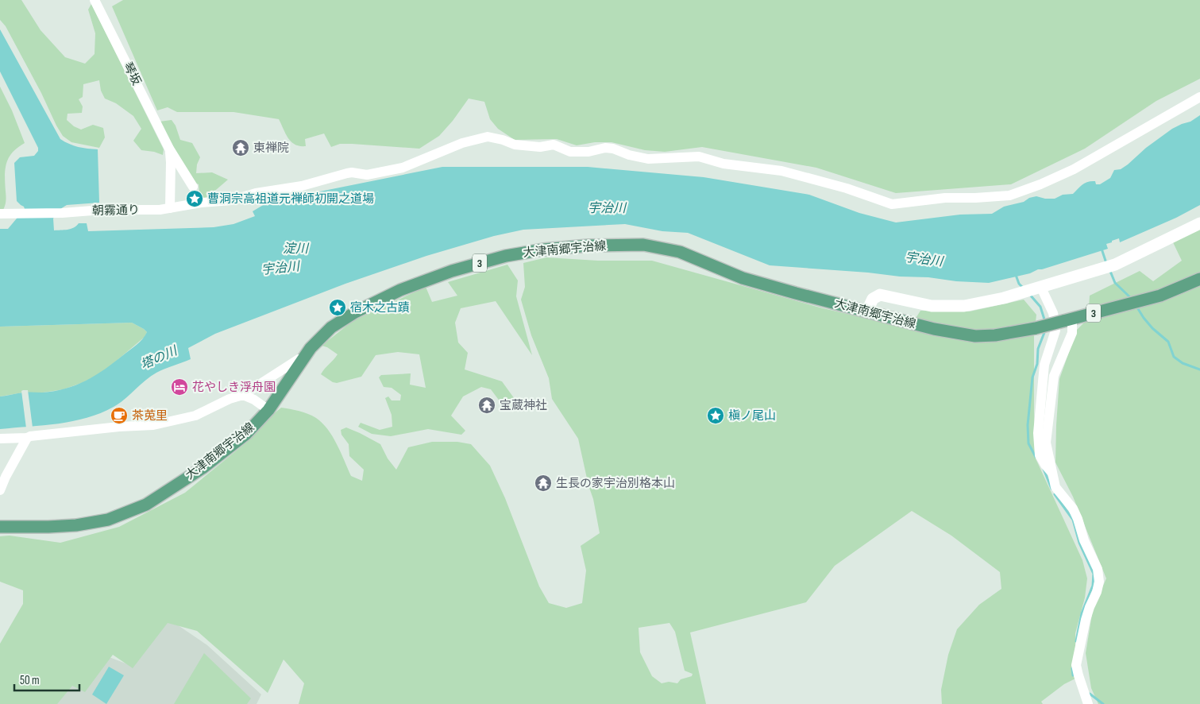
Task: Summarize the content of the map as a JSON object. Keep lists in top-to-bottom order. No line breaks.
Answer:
{"streets":{"main road":["大津南郷宇治線","3"],"street":["琴坂","朝霧通り"]},"crossings":[["琴坂","朝霧通り"]],"water":["宇治川","淀川","塔の川"],"places":{"temple":["東禅院","宝蔵神社","生長の家宇治別格本山"],"place":["曹洞宗高祖道元禅師初開之道場","宿木之古蹟","槇ノ尾山"],"hotel":["花やしき浮舟園"],"cafe":["茶莵里"]},"scale_bar":"50 m"}
